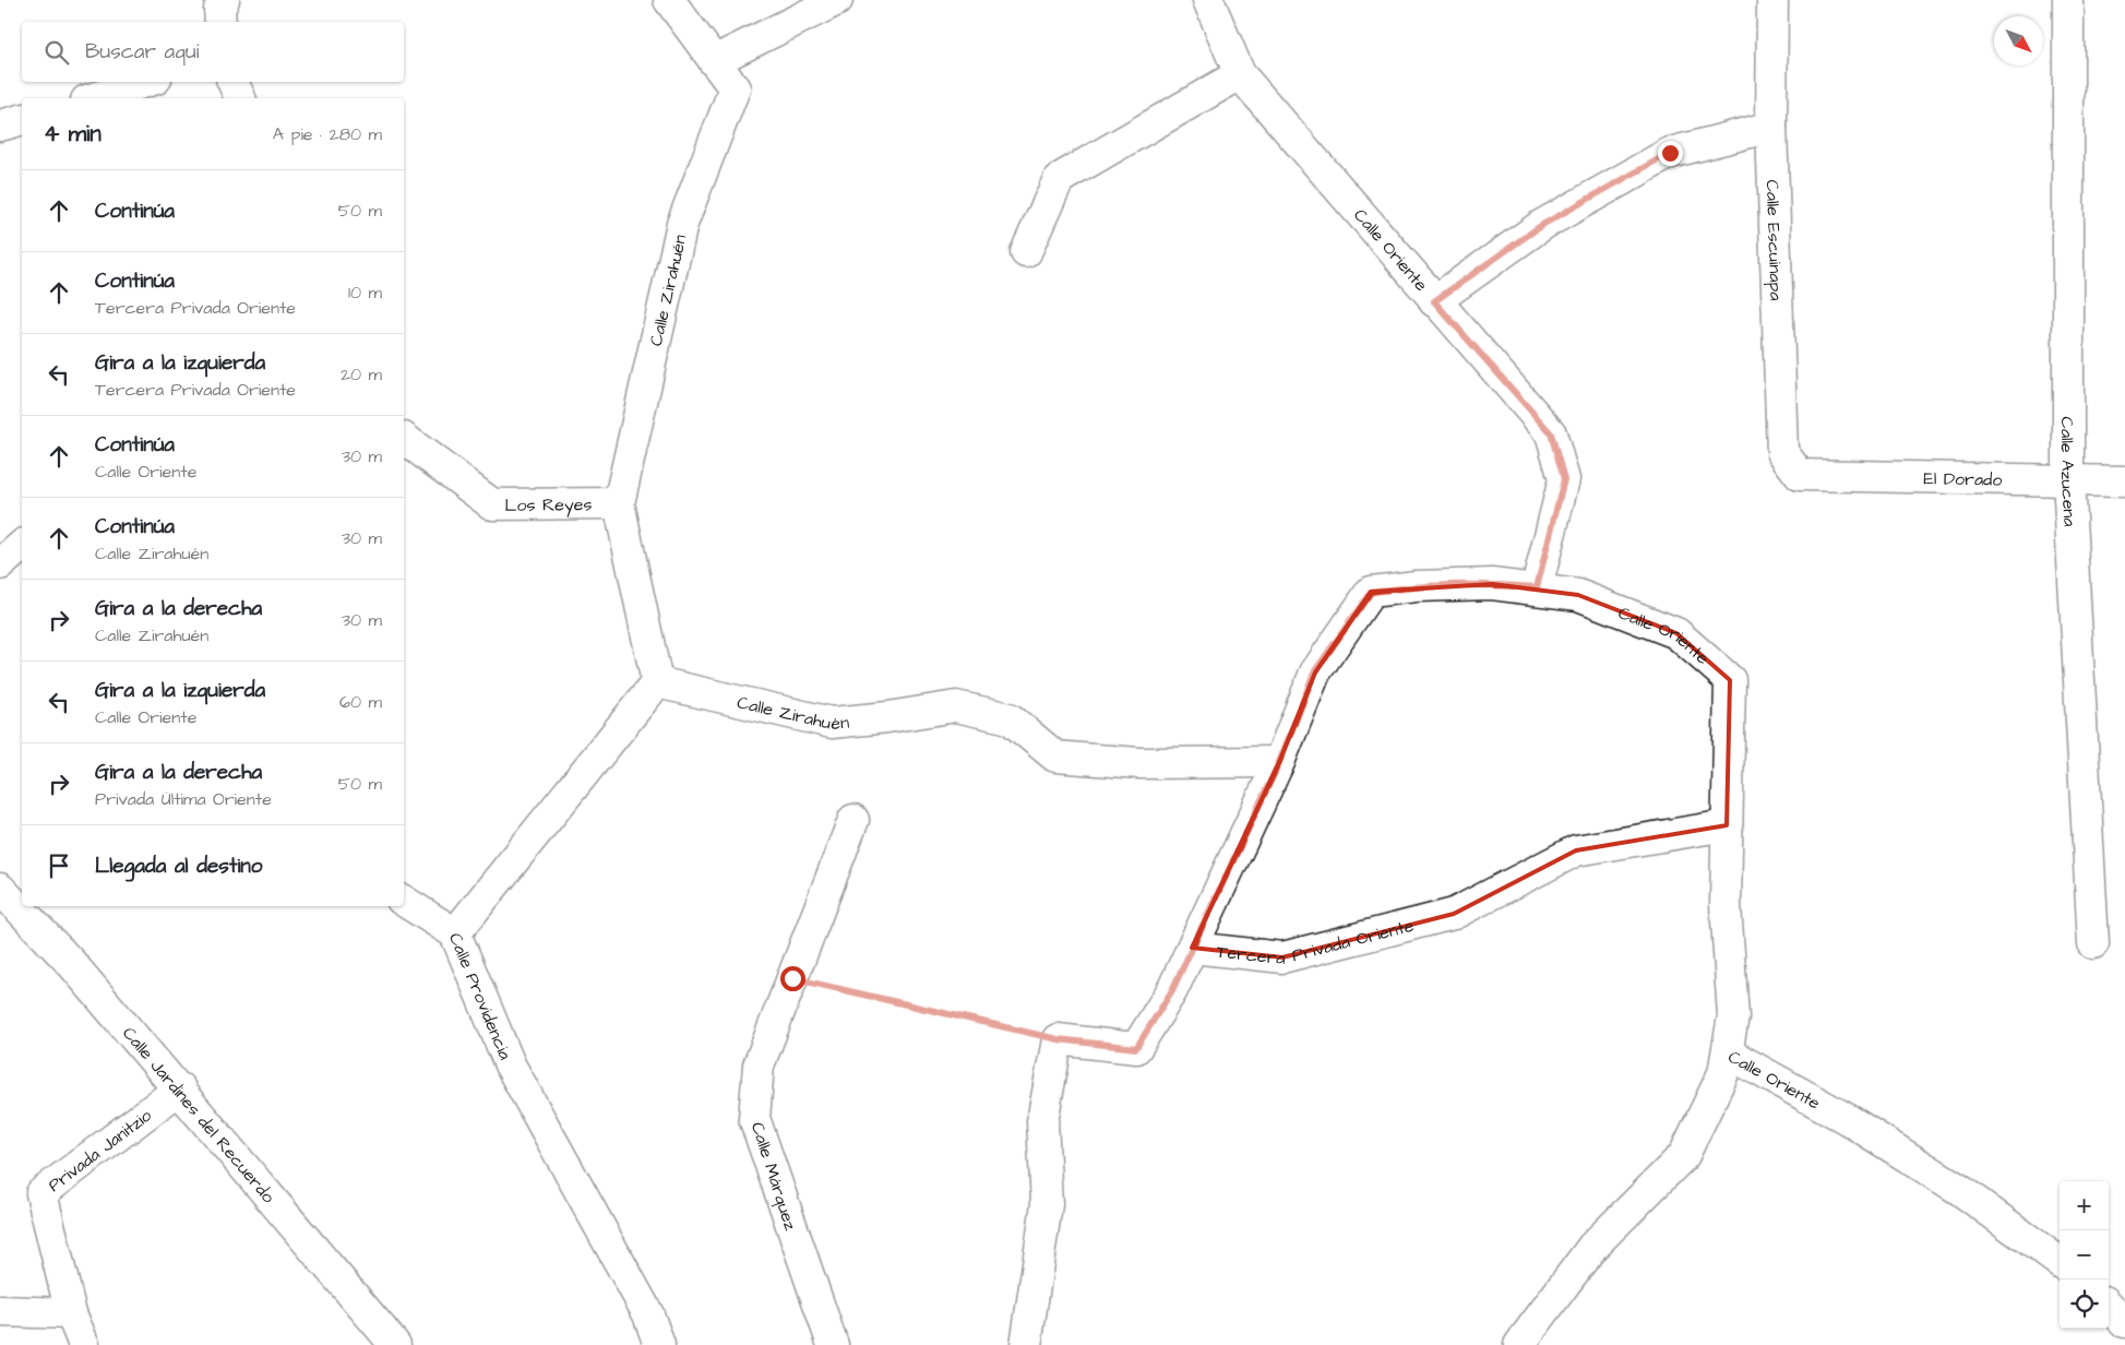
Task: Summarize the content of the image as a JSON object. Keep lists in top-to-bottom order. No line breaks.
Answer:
{"streets":{"street":["Calle Escuinapa","Calle Oriente","Calle Zirahuén","Calle Azucena","El Dorado","Los Reyes","Tercera Privada Oriente","Calle Providencia","Calle Jardines del Recuerdo","Privada Janitzio","Calle Márquez"]},"crossings":[["Calle Escuinapa","El Dorado"],["Calle Oriente","Tercera Privada Oriente"],["Calle Zirahuén","Los Reyes"],["Calle Zirahuén","Calle Providencia"],["Calle Azucena","El Dorado"],["Calle Jardines del Recuerdo","Privada Janitzio"]],"north":"bottom right","page":{"search":"Buscar aquí","heading":["4 min","A pie · 280 m"],"list":[["Continúa","50 m"],["Continúa","Tercera Privada Oriente","10 m"],["Gira a la izquierda","Tercera Privada Oriente","20 m"],["Continúa","Calle Oriente","30 m"],["Continúa","Calle Zirahuén","30 m"],["Gira a la derecha","Calle Zirahuén","30 m"],["Gira a la izquierda","Calle Oriente","60 m"],["Gira a la derecha","Privada Última Oriente","50 m"],"Llegada al destino"],"map_buttons":["+","−"]}}
